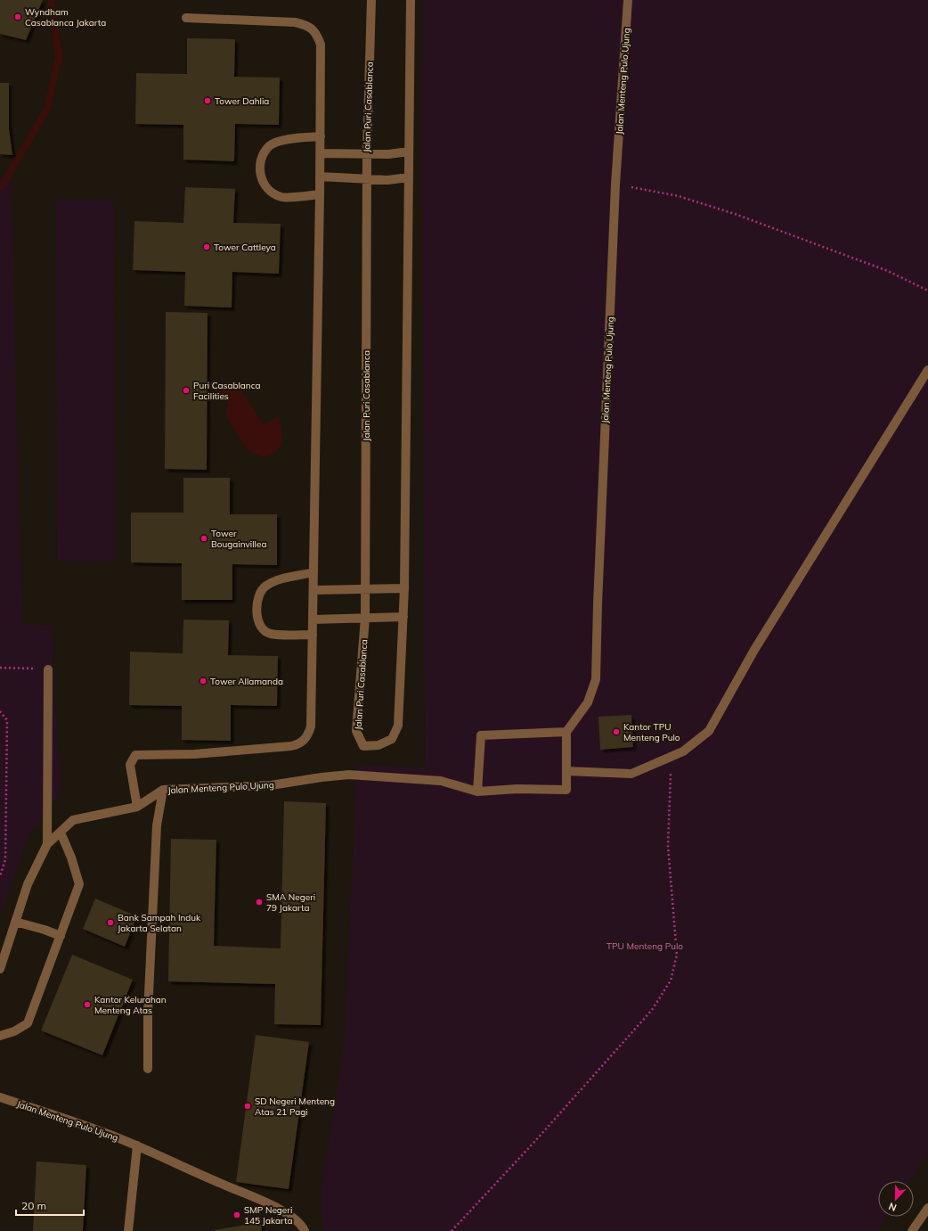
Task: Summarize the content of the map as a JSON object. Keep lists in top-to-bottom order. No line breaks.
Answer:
{"streets":{"street":["Jalan Menteng Pulo Ujung","Jalan Puri Casablanca"]},"parks":["TPU Menteng Pulo"],"places":["Wyndham Casablanca Jakarta","Tower Dahlia","Tower Cattleya","Puri Casablanca Facilities","Tower Bougainvillea","Tower Allamanda","Kantor TPU Menteng Pulo","SMA Negeri 79 Jakarta","Bank Sampah Induk Jakarta Selatan","Kantor Kelurahan Menteng Atas","SD Negeri Menteng Atas 21 Pagi","SMP Negeri 145 Jakarta"],"scale_bar":"20 m","north":"bottom"}
